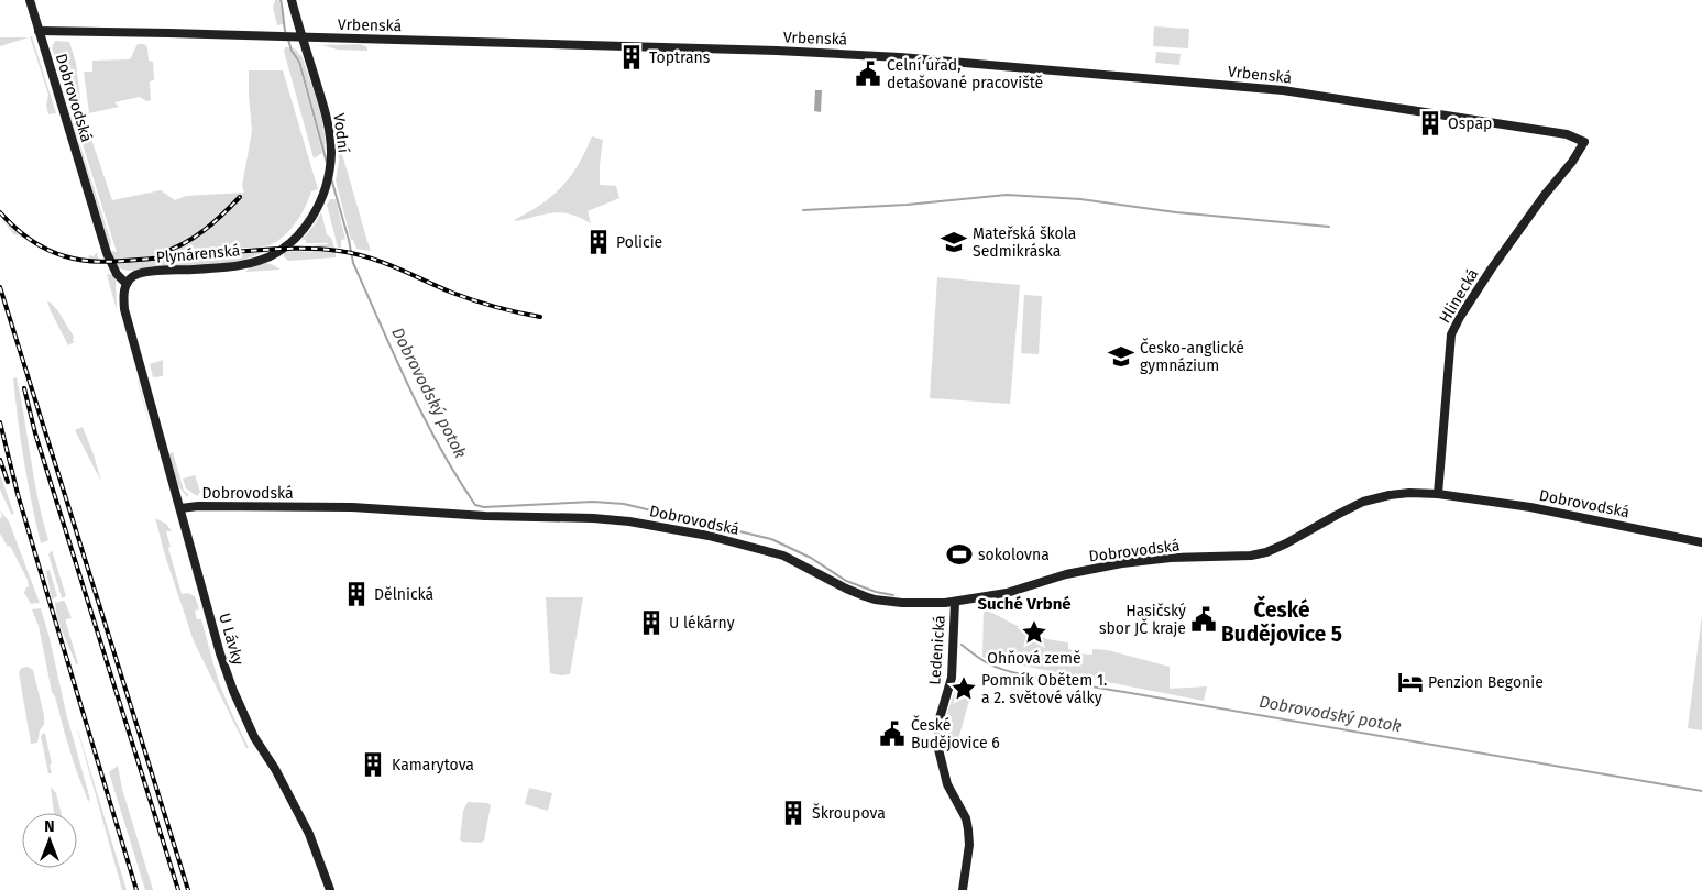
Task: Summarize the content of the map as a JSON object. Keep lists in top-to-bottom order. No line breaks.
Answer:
{"streets":{"street":["Vrbenská","Dobrovodská","Vodní","Plynárenská","Hlinecká","U Lávky","Ledenická"]},"crossings":[["Vrbenská","Dobrovodská"],["Vrbenská","Vodní"],["Vrbenská","Hlinecká"],["Dobrovodská","Plynárenská"],["Dobrovodská","Hlinecká"],["Dobrovodská","U Lávky"],["Dobrovodská","Ledenická"],["Vodní","Plynárenská"]],"districts":["Suché Vrbné","České Budějovice 5"],"water":["Dobrovodský potok"],"places":{"building":["Toptrans","Ospap","Policie","Dělnická","U lékárny","Kamarytova","Škroupova"],"public building":["Celní úřad, detašované pracoviště","Hasičský sbor JČ kraje","České Budějovice 6"],"school or university":["Mateřská škola Sedmikráska","Česko-anglické gymnázium"],"sports":["sokolovna"],"place":["Ohňová země","Pomník Obětem 1. a 2. světové války"],"hotel":["Penzion Begonie"]},"north":"top"}
